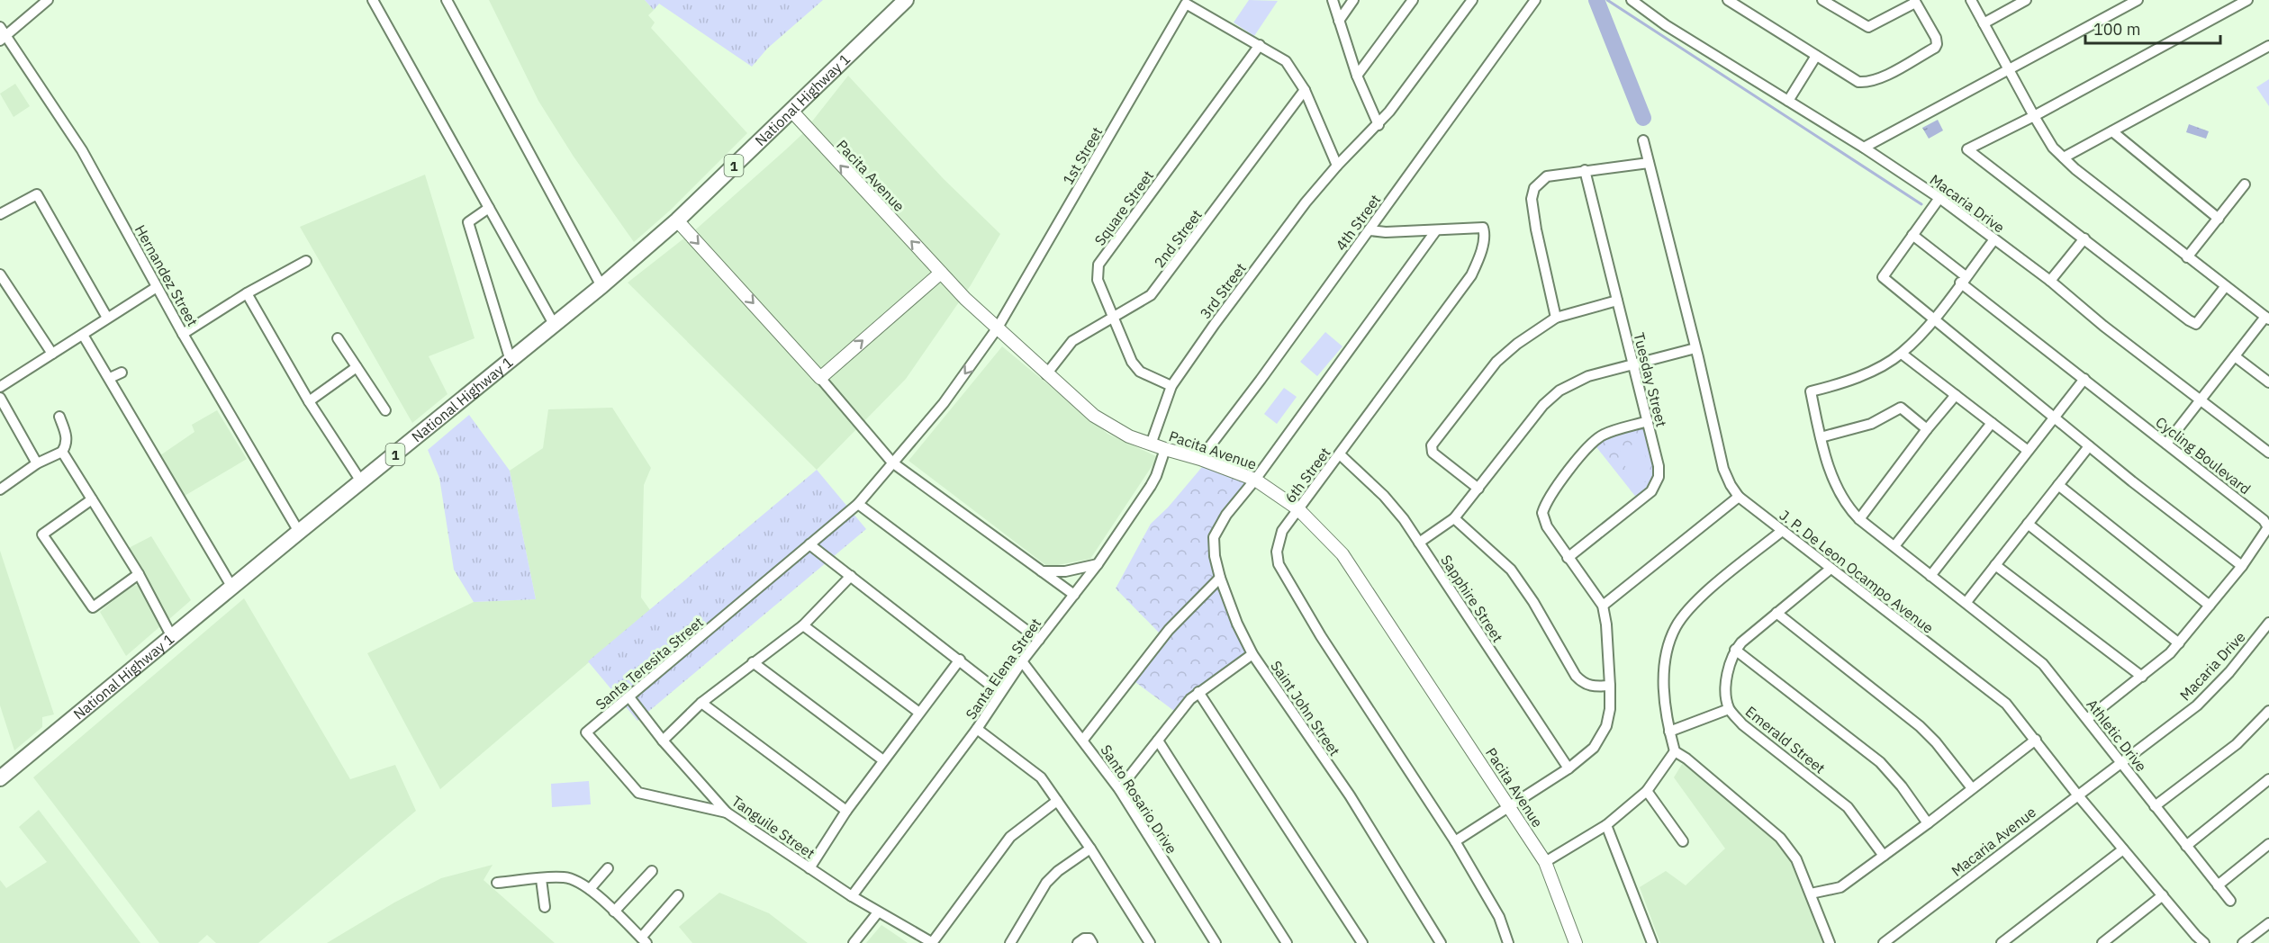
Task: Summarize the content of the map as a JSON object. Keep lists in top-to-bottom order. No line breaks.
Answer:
{"streets":{"highway":["National Highway 1","1"],"main road":["Pacita Avenue"],"street":["1st Street","Macaria Drive","Square Street","4th Street","2nd Street","Hernandez Street","3rd Street","Tuesday Street","Cycling Boulevard","6th Street","J. P. De Leon Ocampo Avenue","Sapphire Street","Santa Teresita Street","Santa Elena Street","Saint John Street","Athletic Drive","Emerald Street","Santo Rosario Drive","Tanguile Street","Macaria Avenue"]},"crossings":[["National Highway 1","Pacita Avenue"],["National Highway 1","Hernandez Street"],["1st Street","Pacita Avenue"],["1st Street","Square Street"],["1st Street","2nd Street"],["1st Street","3rd Street"],["1st Street","Santa Teresita Street"],["Pacita Avenue","4th Street"],["Pacita Avenue","2nd Street"],["Pacita Avenue","3rd Street"],["Pacita Avenue","6th Street"],["Pacita Avenue","Santa Elena Street"],["Pacita Avenue","Saint John Street"],["Macaria Drive","Athletic Drive"],["Macaria Drive","Macaria Avenue"],["Square Street","2nd Street"],["Square Street","3rd Street"],["4th Street","6th Street"],["Cycling Boulevard","Athletic Drive"],["6th Street","Sapphire Street"],["6th Street","Saint John Street"],["J. P. De Leon Ocampo Avenue","Emerald Street"],["J. P. De Leon Ocampo Avenue","Macaria Avenue"],["Santa Teresita Street","Tanguile Street"],["Santa Elena Street","Tanguile Street"],["Saint John Street","Santo Rosario Drive"],["Athletic Drive","Macaria Avenue"]],"scale_bar":"100 m"}
